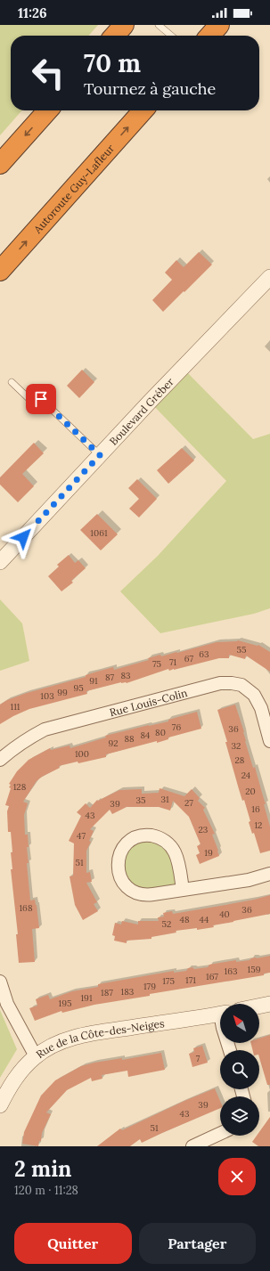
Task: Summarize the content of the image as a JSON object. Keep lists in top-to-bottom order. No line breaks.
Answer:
{"streets":{"highway":["Autoroute Guy-Lafleur"],"street":["Boulevard Gréber","Rue Louis-Colin","Rue de la Côte-des-Neiges"]},"house_numbers":["1061","55","63","67","71","75","83","87","91","95","99","103","111","76","36","80","84","88","92","32","100","28","24","128","20","31","35","27","39","16","43","12","23","47","19","51","168","36","40","48","44","52","159","163","167","171","175","179","183","187","191","195","7","39","43","51"],"north":"top left","page":{"status":"11:26","turn":["70 m","Tournez à gauche"],"heading":["2 min","120 m · 11:28"],"buttons":["Quitter","Partager"]}}
